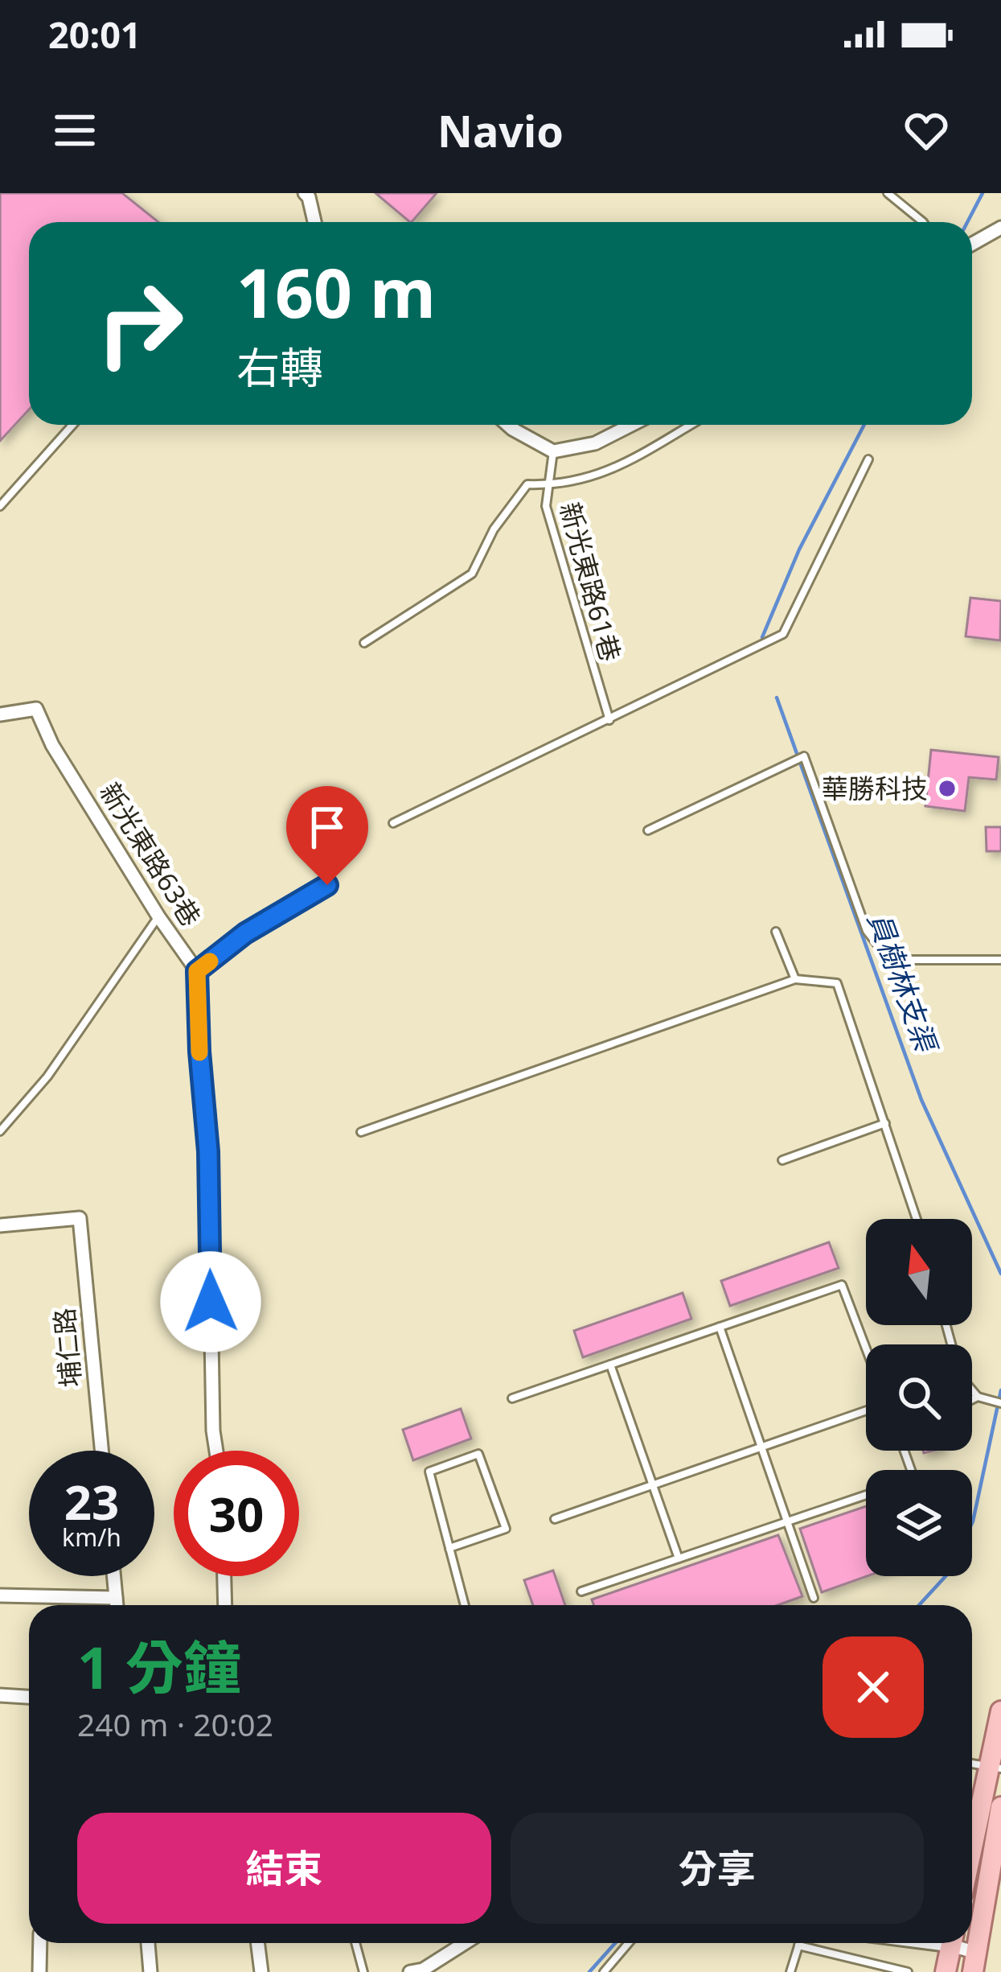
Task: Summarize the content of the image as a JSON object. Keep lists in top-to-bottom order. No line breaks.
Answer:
{"streets":{"street":["新光東路63巷","埔仁路"],"lane":["新光東路61巷"]},"water":["員樹林支渠"],"places":["華勝科技"],"north":"top","page":{"status":"20:01","header":"Navio","turn":["160 m","右轉"],"speed":"23 km/h","limit":"30","heading":["1 分鐘","240 m · 20:02"],"buttons":["結束","分享"]}}
